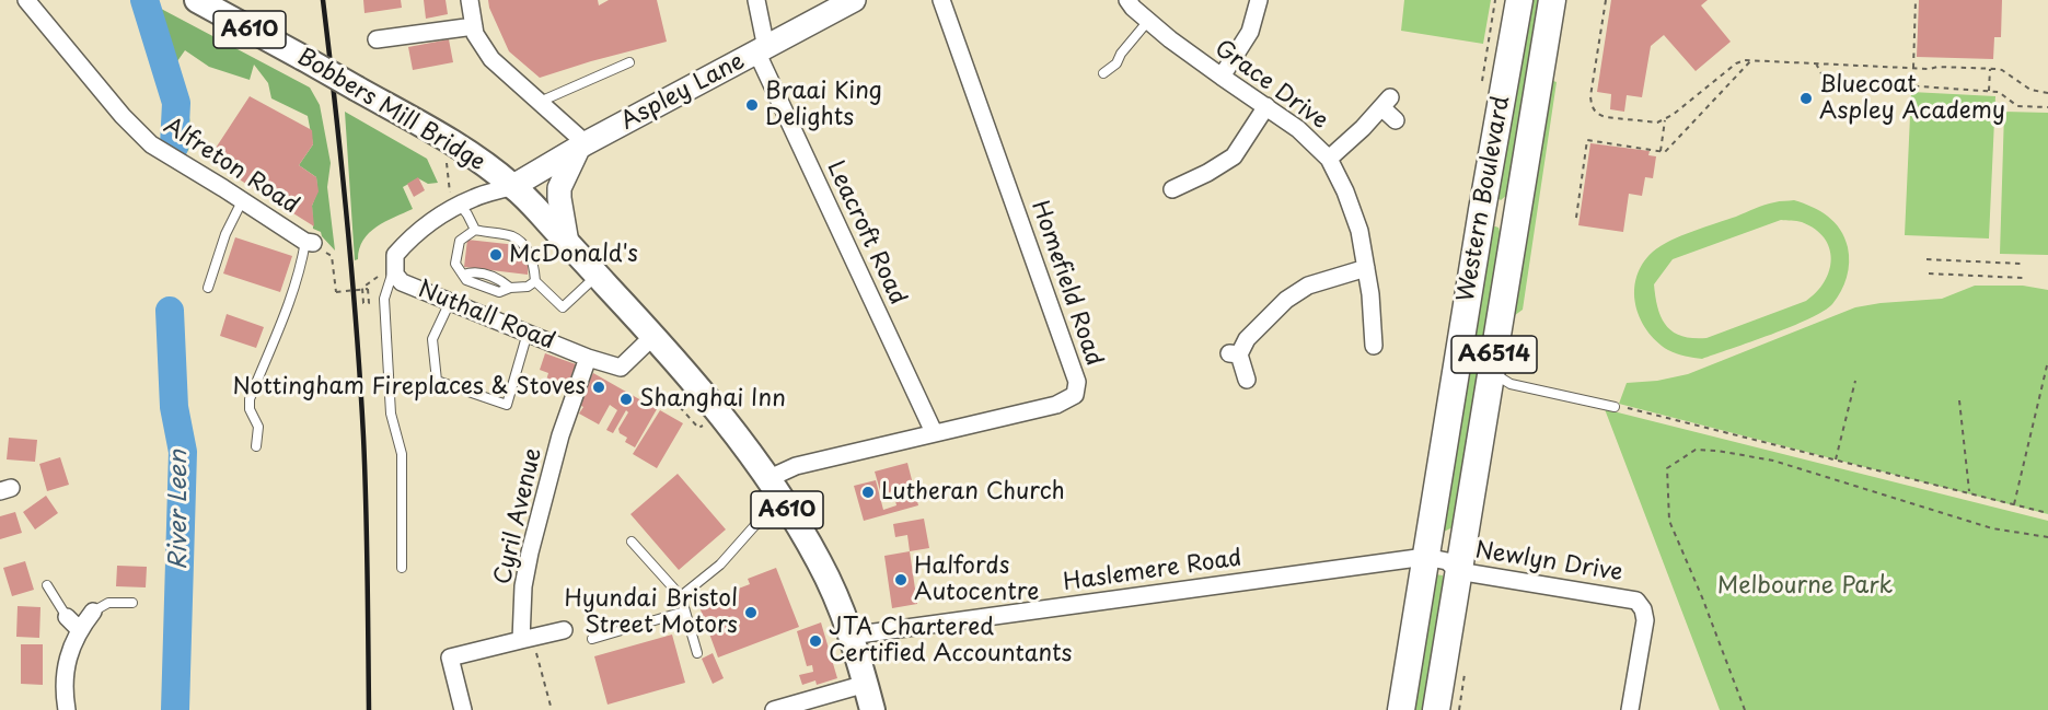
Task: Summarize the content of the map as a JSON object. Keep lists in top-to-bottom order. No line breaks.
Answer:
{"streets":{"highway":["Western Boulevard","A6514"],"main road":["A610","Aspley Lane","Bobbers Mill Bridge"],"street":["Grace Drive","Alfreton Road","Leacroft Road","Homefield Road","Nuthall Road","Cyril Avenue","Newlyn Drive","Haslemere Road"]},"crossings":[["A610","Aspley Lane"],["A610","Bobbers Mill Bridge"],["A610","Homefield Road"],["A610","Nuthall Road"],["A610","Haslemere Road"],["Aspley Lane","Bobbers Mill Bridge"],["Aspley Lane","Leacroft Road"],["Aspley Lane","Nuthall Road"],["Bobbers Mill Bridge","Nuthall Road"],["Western Boulevard","Newlyn Drive"],["Western Boulevard","Haslemere Road"],["Leacroft Road","Homefield Road"],["Nuthall Road","Cyril Avenue"],["Newlyn Drive","Haslemere Road"]],"water":["River Leen"],"parks":["Melbourne Park"],"places":["Bluecoat Aspley Academy","Braai King Delights","McDonald's","Nottingham Fireplaces & Stoves","Shanghai Inn","Lutheran Church","Halfords Autocentre","Hyundai Bristol Street Motors","JTA Chartered Certified Accountants"]}
